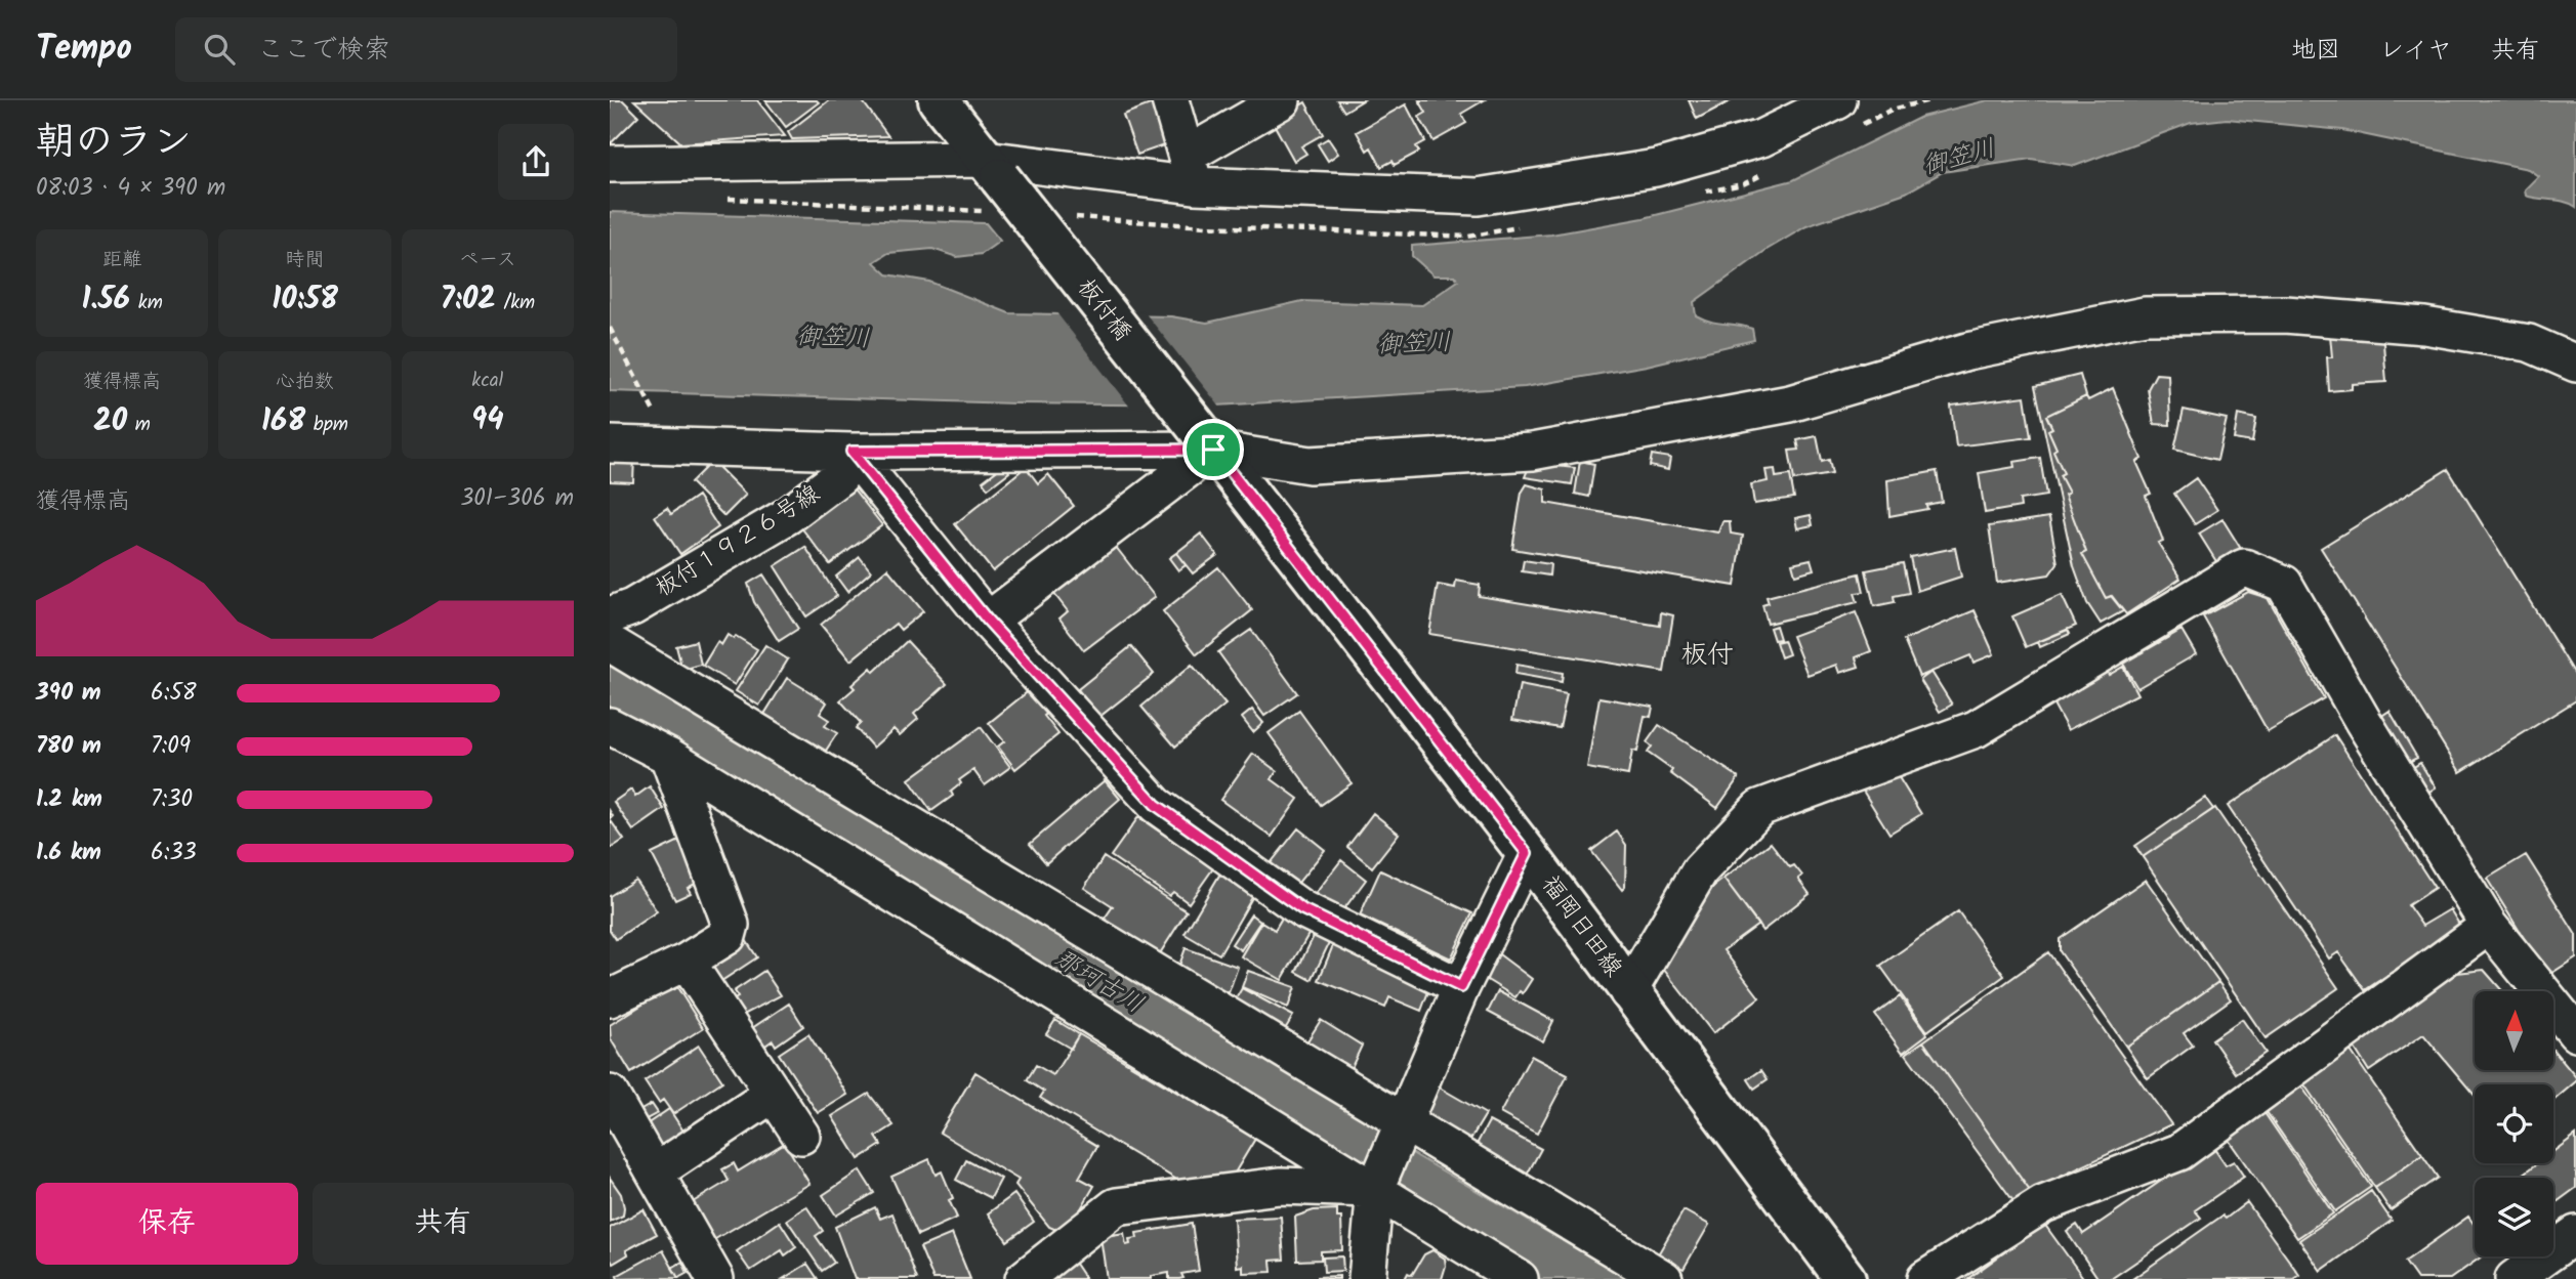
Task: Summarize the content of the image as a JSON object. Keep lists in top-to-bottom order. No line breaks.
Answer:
{"streets":{"main road":["板付橋","福岡日田線"],"street":["板付１９２６号線"]},"crossings":[["板付橋","福岡日田線"]],"districts":["板付"],"water":["御笠川","那珂古川"],"north":"top","page":{"header":"Tempo","search":"ここで検索","nav":["地図","レイヤ","共有"],"heading":["朝のラン","08:03 · 4 × 390 m"],"stats":[["距離","1.56 km"],["時間","10:58"],["ペース","7:02 /km"],["獲得標高","20 m"],["心拍数","168 bpm"],["kcal","94"]],"chart":["獲得標高","301–306 m"],"list":[{"name":"390 m","note":"6:58"},{"name":"780 m","note":"7:09"},{"name":"1.2 km","note":"7:30"},{"name":"1.6 km","note":"6:33"}],"buttons":["保存","共有"]}}
